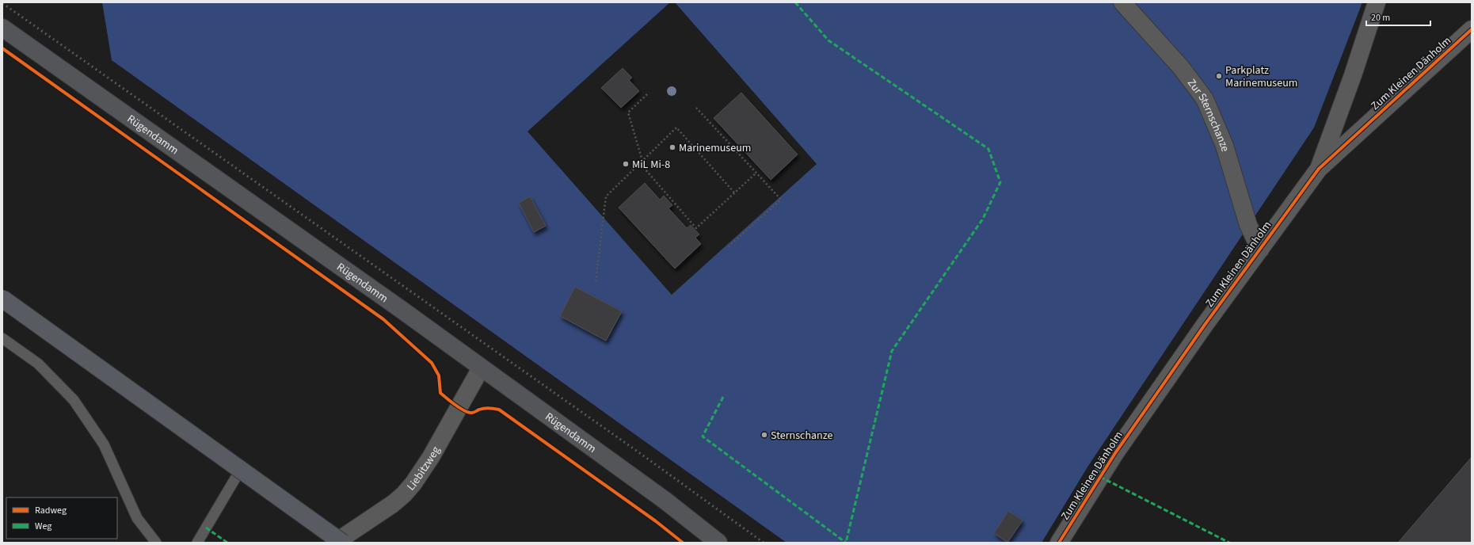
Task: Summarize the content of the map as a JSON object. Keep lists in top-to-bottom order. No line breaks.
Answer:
{"streets":{"main road":["Rügendamm"],"street":["Zum Kleinen Dänholm","Zur Sternschanze","Liebitzweg"]},"crossings":[["Zum Kleinen Dänholm","Zur Sternschanze"],["Rügendamm","Liebitzweg"]],"places":["Parkplatz Marinemuseum","Marinemuseum","MiL Mi-8","Sternschanze"],"legend":["Radweg","Weg"],"scale_bar":"20 m"}
